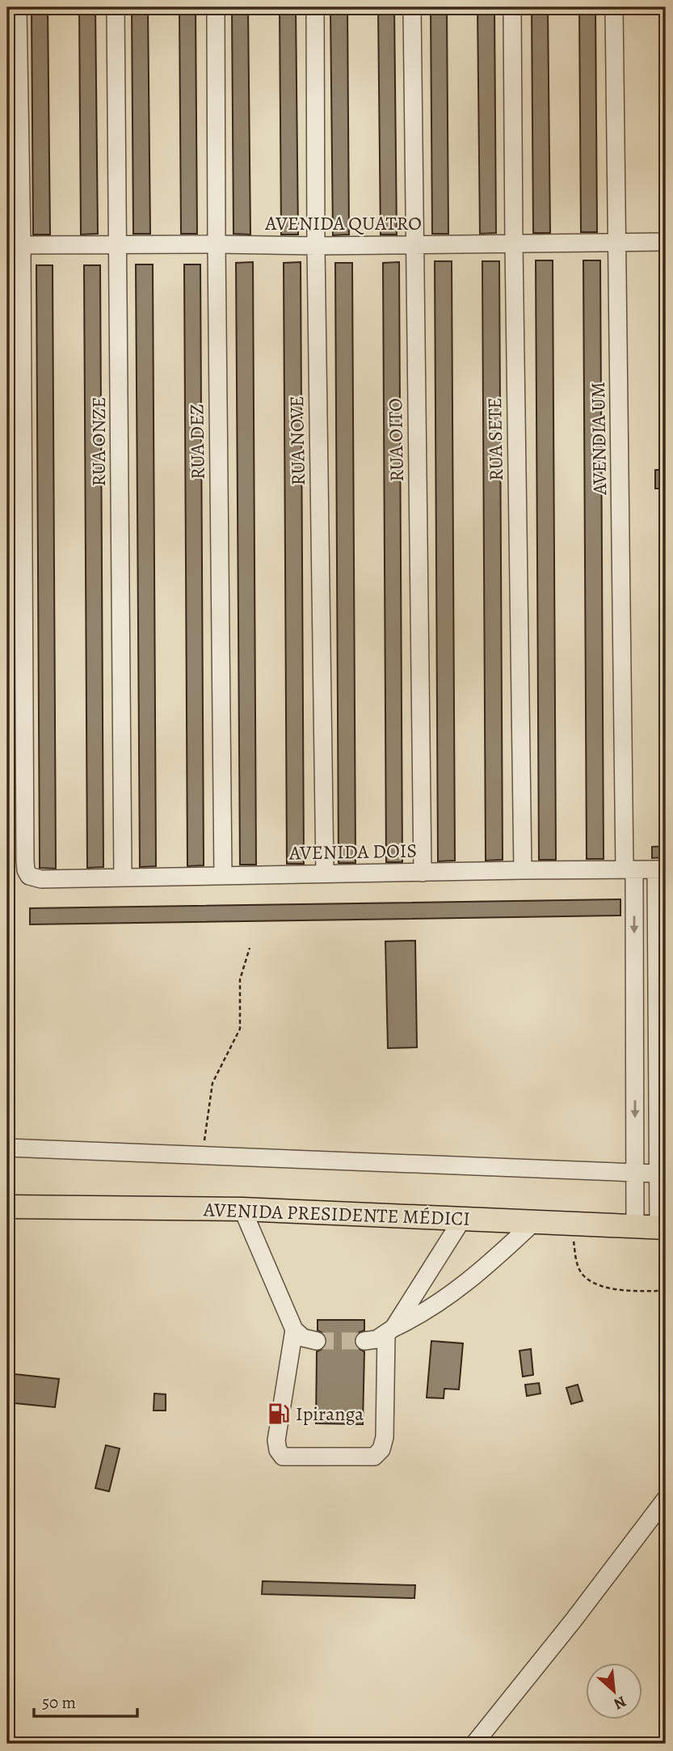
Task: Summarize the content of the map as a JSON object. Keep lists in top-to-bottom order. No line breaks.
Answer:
{"streets":{"main road":["AVENIDA PRESIDENTE MÉDICI"],"street":["AVENIDA QUATRO","AVENDIA UM","RUA SETE","RUA OITO","RUA NOVE","RUA ONZE","RUA DEZ","AVENIDA DOIS"]},"crossings":[["AVENIDA QUATRO","AVENDIA UM"],["AVENIDA QUATRO","RUA SETE"],["AVENIDA QUATRO","RUA OITO"],["AVENIDA QUATRO","RUA NOVE"],["AVENIDA QUATRO","RUA ONZE"],["AVENIDA QUATRO","RUA DEZ"],["AVENIDA QUATRO","AVENIDA DOIS"],["AVENDIA UM","AVENIDA DOIS"],["AVENDIA UM","AVENIDA PRESIDENTE MÉDICI"],["RUA SETE","AVENIDA DOIS"],["RUA OITO","AVENIDA DOIS"],["RUA NOVE","AVENIDA DOIS"],["RUA ONZE","AVENIDA DOIS"],["RUA DEZ","AVENIDA DOIS"]],"places":{"fuel station":["Ipiranga"]},"scale_bar":"50 m","north":"bottom right"}
